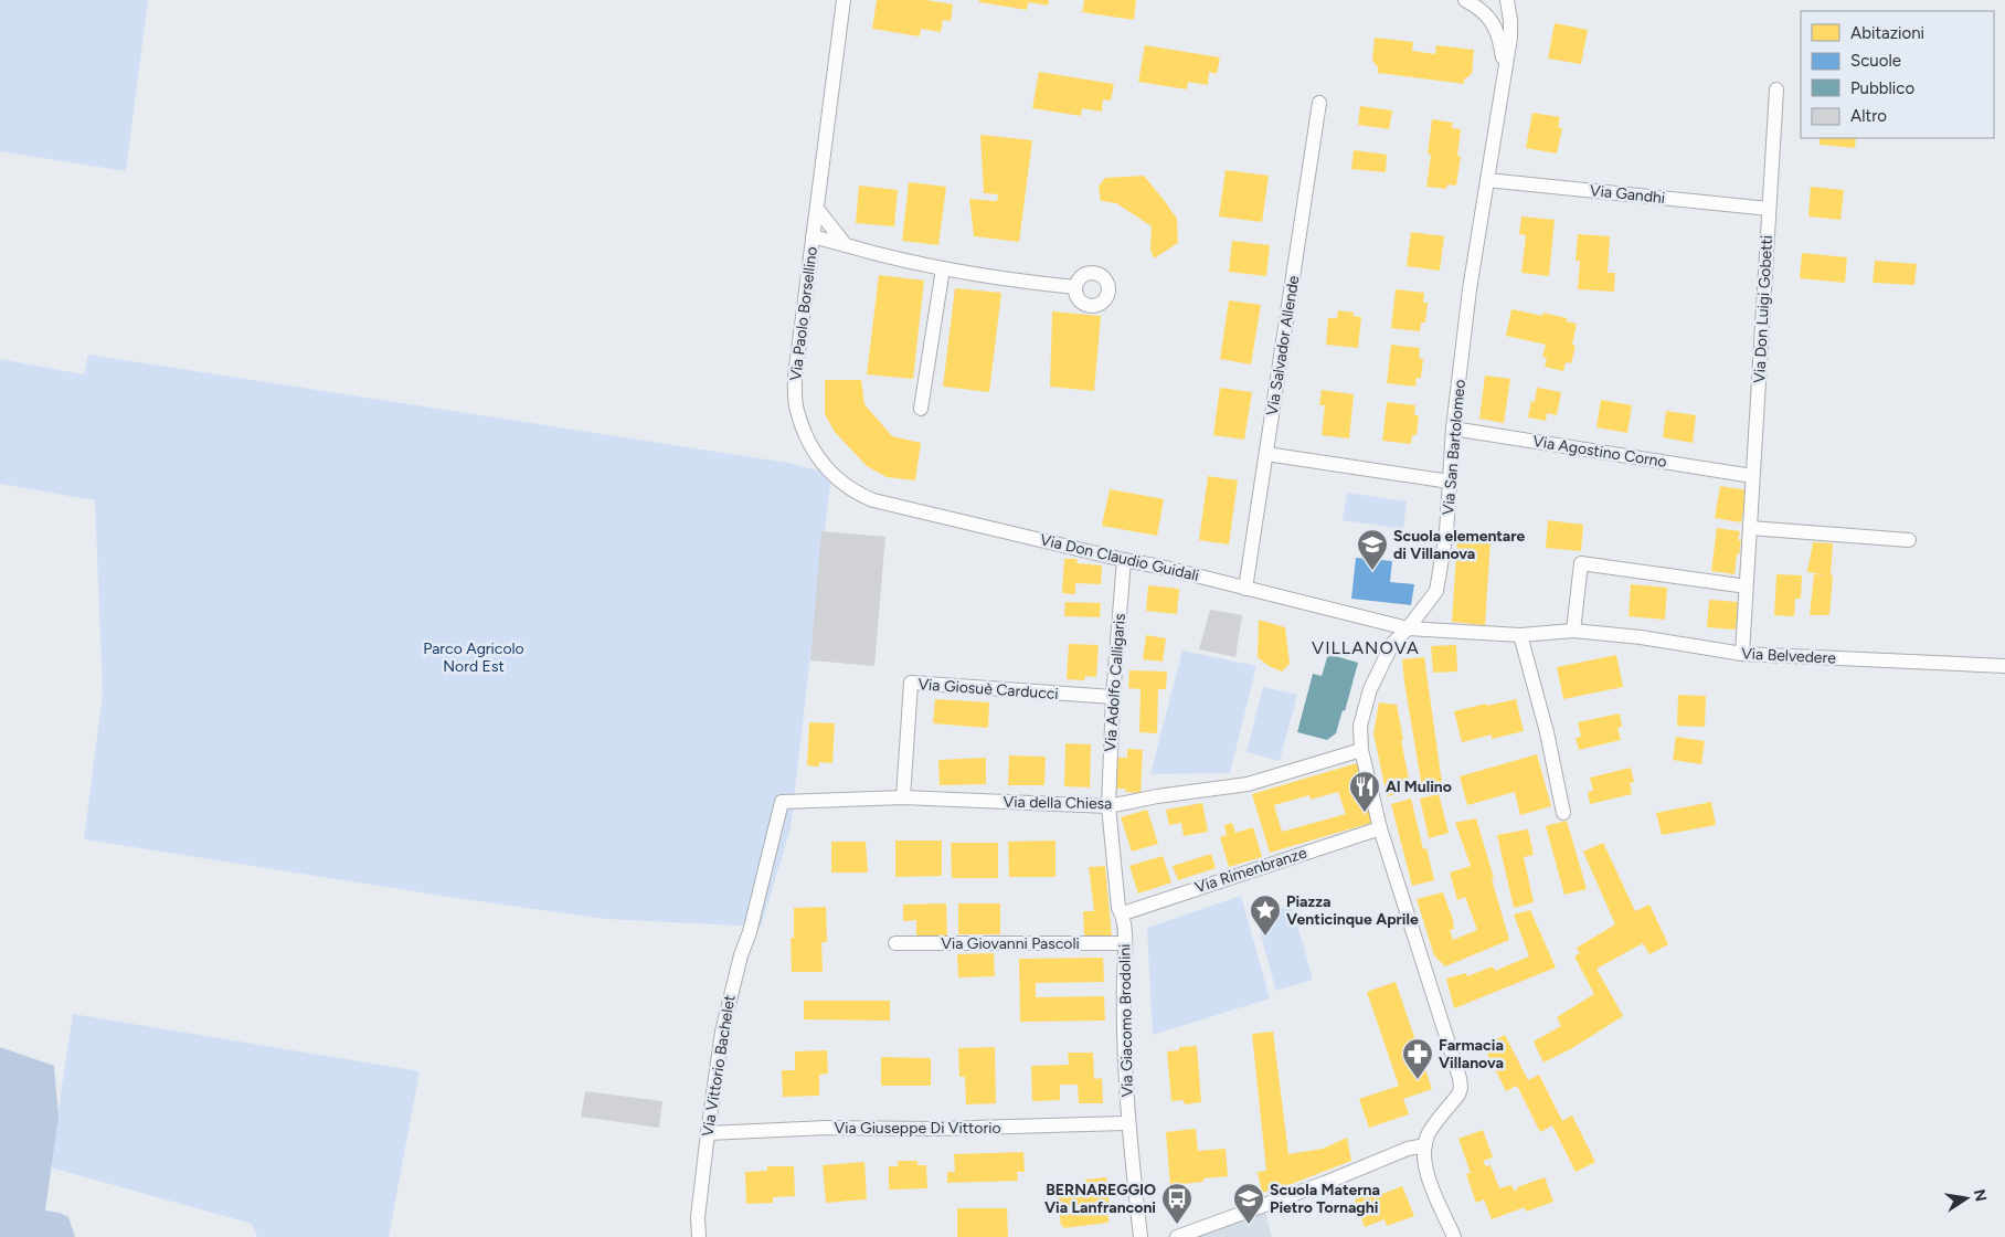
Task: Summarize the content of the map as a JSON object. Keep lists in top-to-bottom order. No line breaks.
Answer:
{"streets":{"street":["Via Gandhi","Via Don Luigi Gobetti","Via Paolo Borsellino","Via Salvador Allende","Via San Bartolomeo","Via Agostino Corno","Via Don Claudio Guidali","Via Belvedere","Via Adolfo Calligaris","Via Giosuè Carducci","Via della Chiesa","Via Rimenbranze","Via Giovanni Pascoli","Via Giacomo Brodolini","Via Vittorio Bachelet","Via Giuseppe Di Vittorio"]},"crossings":[["Via Gandhi","Via Don Luigi Gobetti"],["Via Gandhi","Via San Bartolomeo"],["Via Don Luigi Gobetti","Via Belvedere"],["Via Paolo Borsellino","Via Don Claudio Guidali"],["Via Salvador Allende","Via Don Claudio Guidali"],["Via San Bartolomeo","Via Agostino Corno"],["Via San Bartolomeo","Via Don Claudio Guidali"],["Via San Bartolomeo","Via Belvedere"],["Via San Bartolomeo","Via della Chiesa"],["Via San Bartolomeo","Via Rimenbranze"],["Via Don Claudio Guidali","Via Belvedere"],["Via Don Claudio Guidali","Via Adolfo Calligaris"],["Via Adolfo Calligaris","Via Giosuè Carducci"],["Via Adolfo Calligaris","Via della Chiesa"],["Via Adolfo Calligaris","Via Giacomo Brodolini"],["Via Giosuè Carducci","Via della Chiesa"],["Via della Chiesa","Via Giacomo Brodolini"],["Via della Chiesa","Via Vittorio Bachelet"],["Via Rimenbranze","Via Giacomo Brodolini"],["Via Giovanni Pascoli","Via Giacomo Brodolini"],["Via Giacomo Brodolini","Via Giuseppe Di Vittorio"],["Via Vittorio Bachelet","Via Giuseppe Di Vittorio"]],"districts":["VILLANOVA"],"parks":["Parco Agricolo Nord Est"],"places":{"school or university":["Scuola elementare di Villanova","Scuola Materna Pietro Tornaghi"],"restaurant":["Al Mulino"],"place":["Piazza Venticinque Aprile"],"pharmacy":["Farmacia Villanova"],"bus stop":["BERNAREGGIO Via Lanfranconi"]},"legend":["Abitazioni","Scuole","Pubblico","Altro"],"north":"right"}
